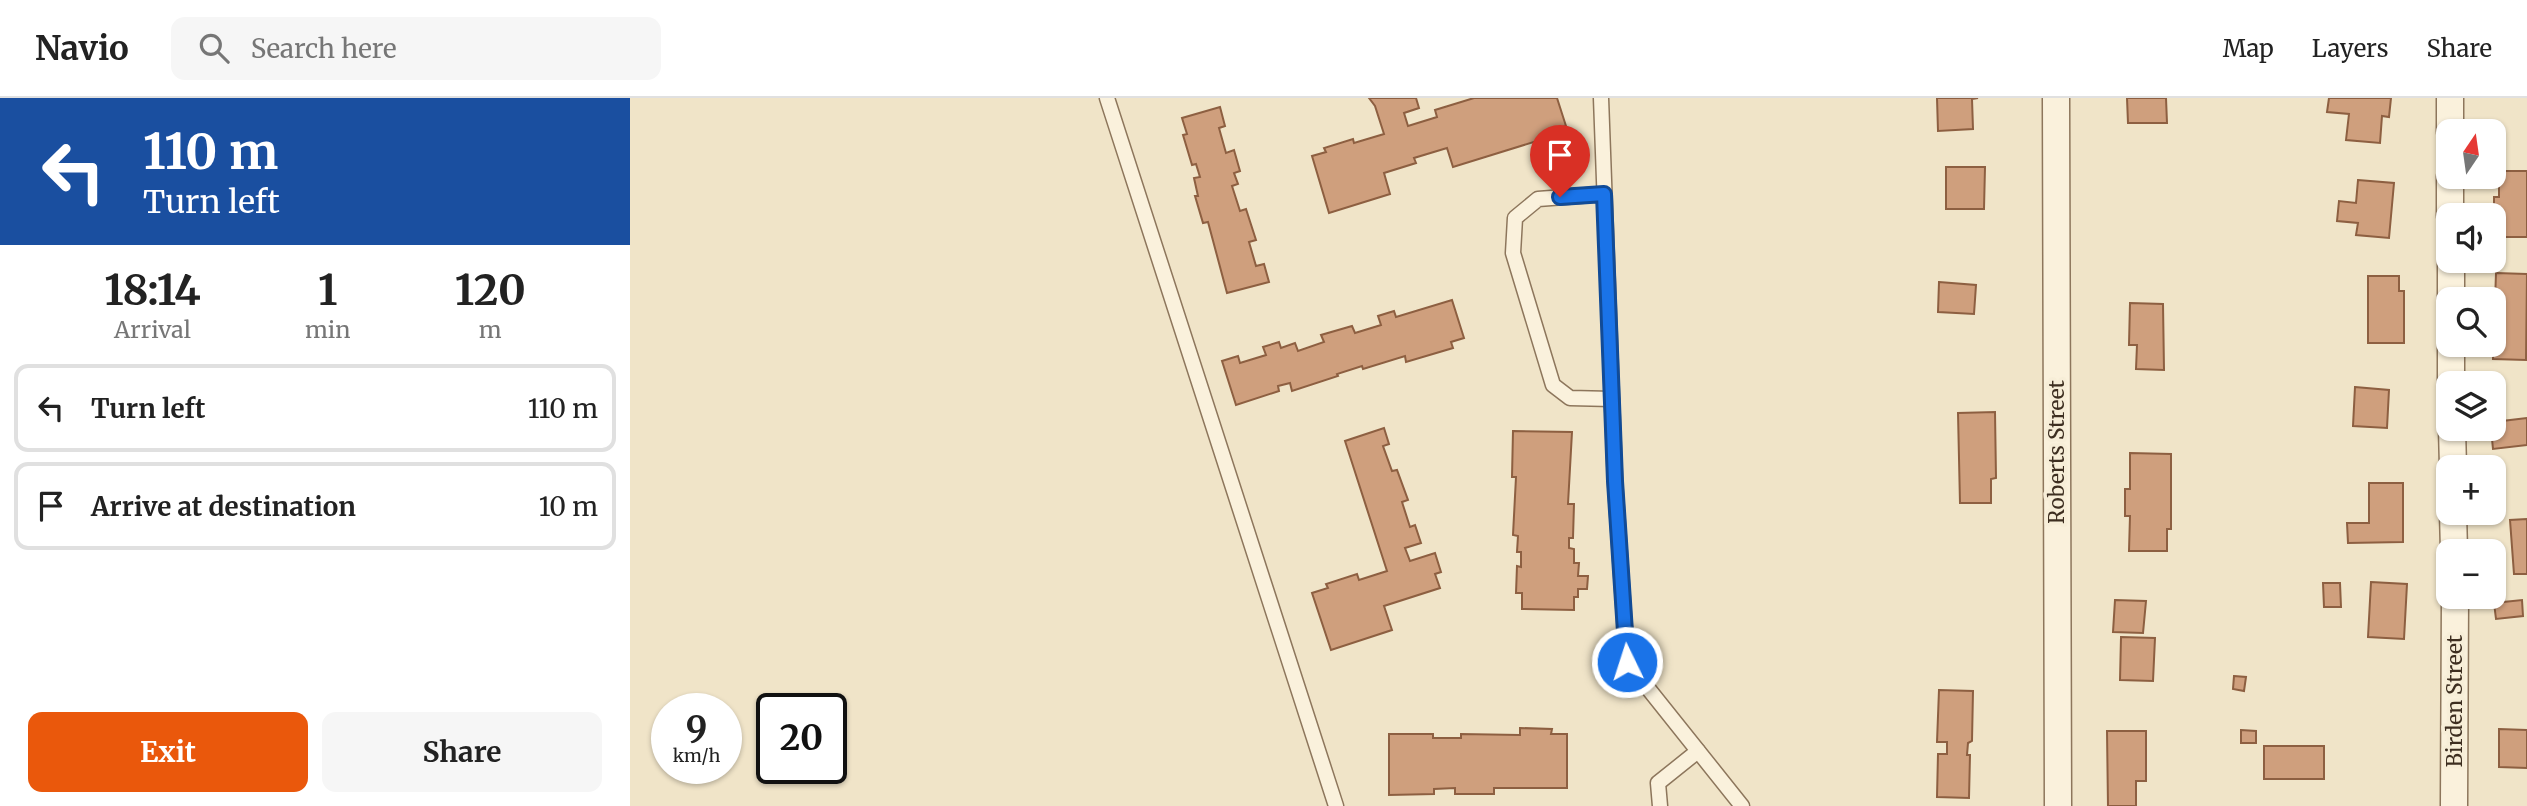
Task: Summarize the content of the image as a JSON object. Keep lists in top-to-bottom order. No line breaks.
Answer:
{"streets":{"street":["Roberts Street","Birden Street"]},"north":"top","page":{"header":"Navio","search":"Search here","nav":["Map","Layers","Share"],"turn":["110 m","Turn left"],"map_buttons":["+","−"],"eta":["18:14","Arrival","1","min","120","m"],"list":[{"name":"Turn left","value":"110 m"},{"name":"Arrive at destination","value":"10 m"}],"speed":"9 km/h","limit":"20","buttons":["Exit","Share"]}}
